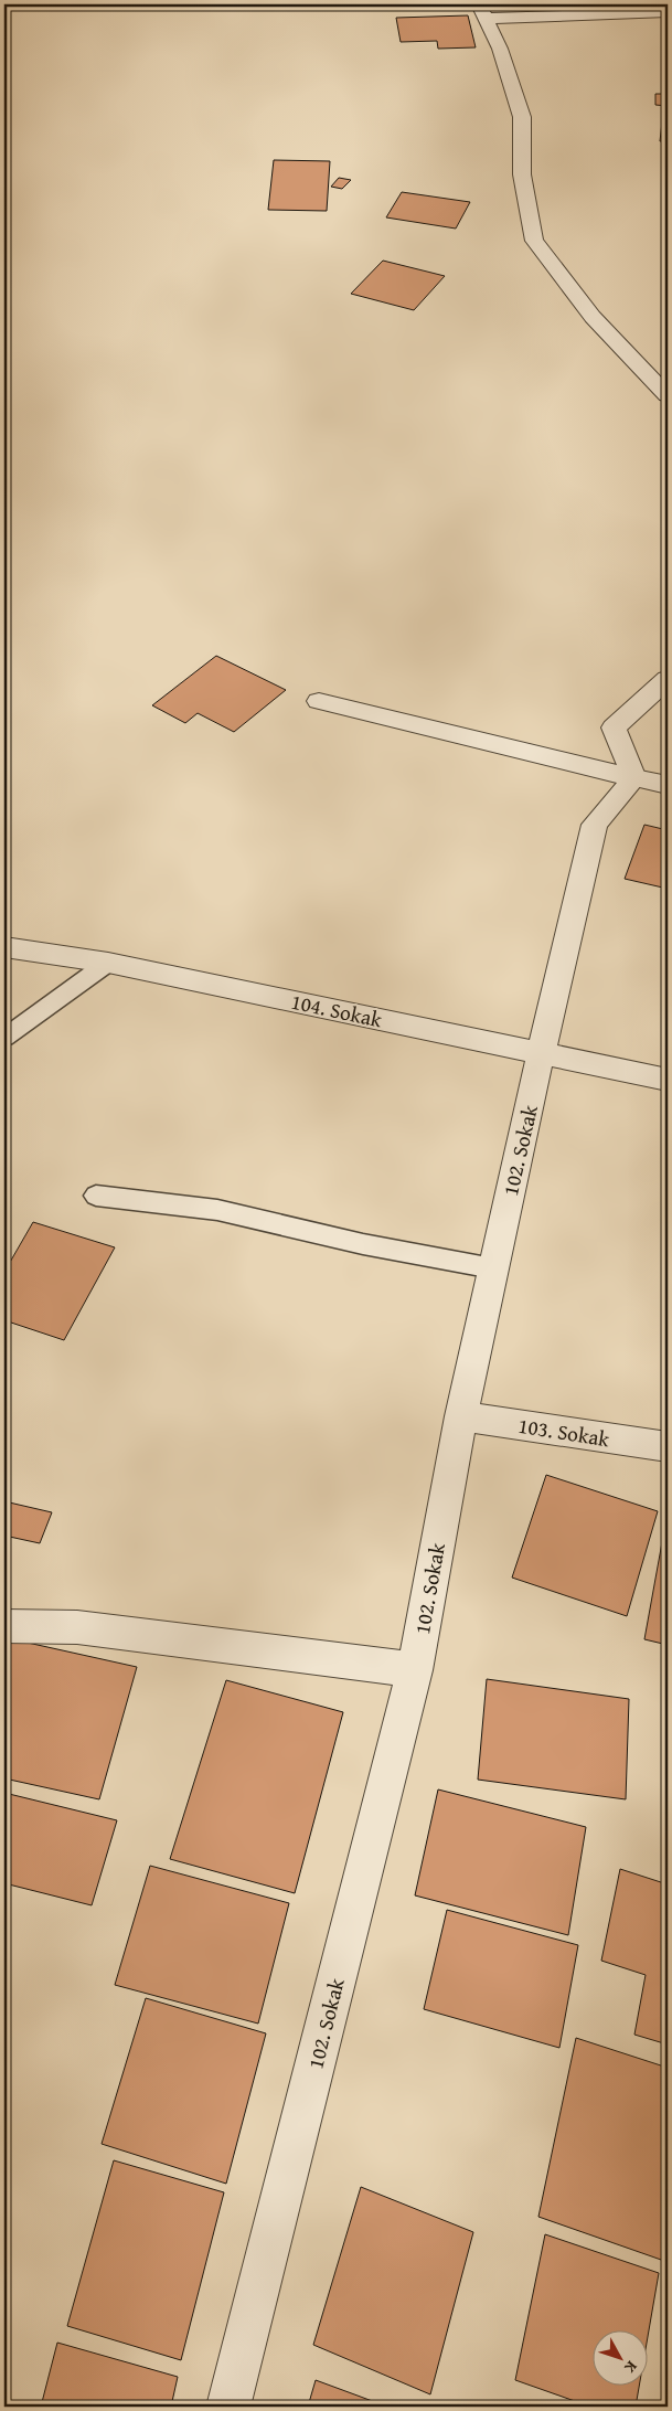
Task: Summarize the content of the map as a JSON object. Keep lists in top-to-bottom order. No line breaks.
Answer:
{"streets":{"street":["104. Sokak","102. Sokak","103. Sokak"]},"crossings":[["104. Sokak","102. Sokak"],["102. Sokak","103. Sokak"]],"north":"bottom right"}
